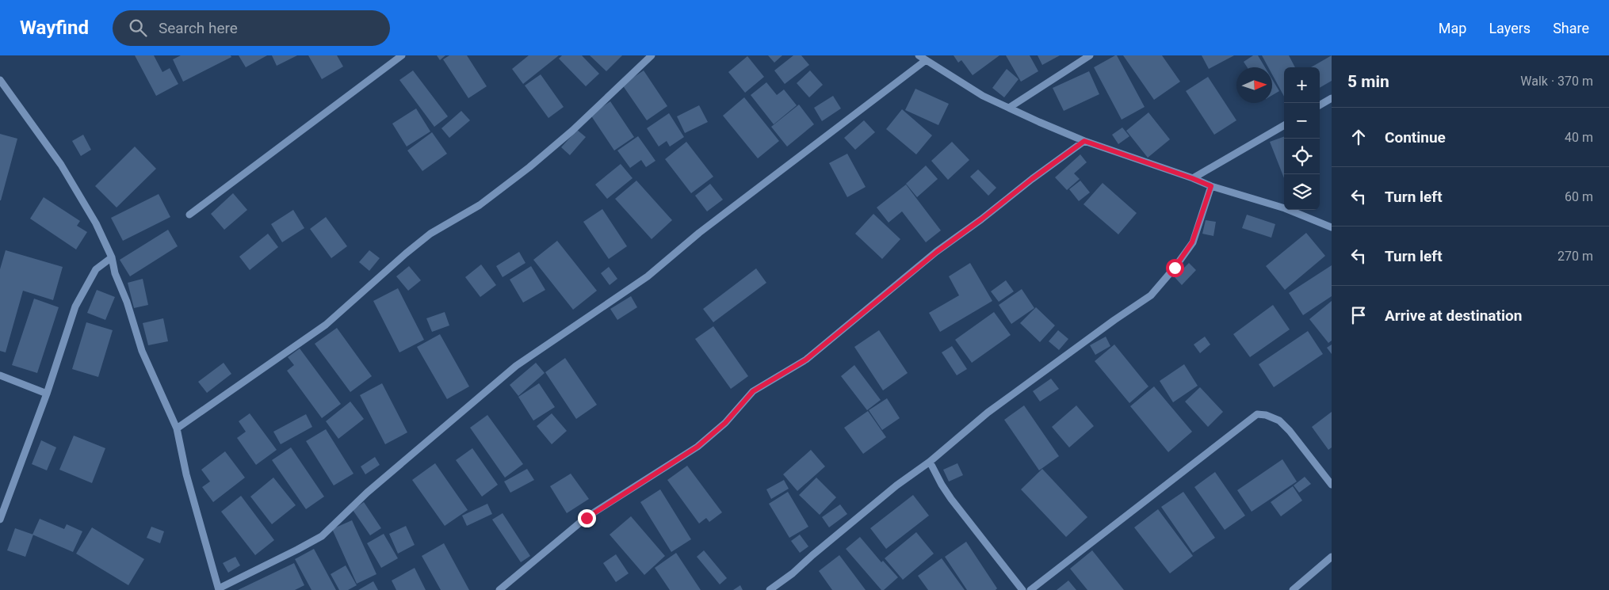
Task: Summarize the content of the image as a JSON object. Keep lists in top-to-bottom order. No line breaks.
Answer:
{"north":"right","page":{"header":"Wayfind","search":"Search here","nav":["Map","Layers","Share"],"heading":["5 min","Walk · 370 m"],"map_buttons":["+","−"],"list":[["Continue","40 m"],["Turn left","60 m"],["Turn left","270 m"],"Arrive at destination"]}}
